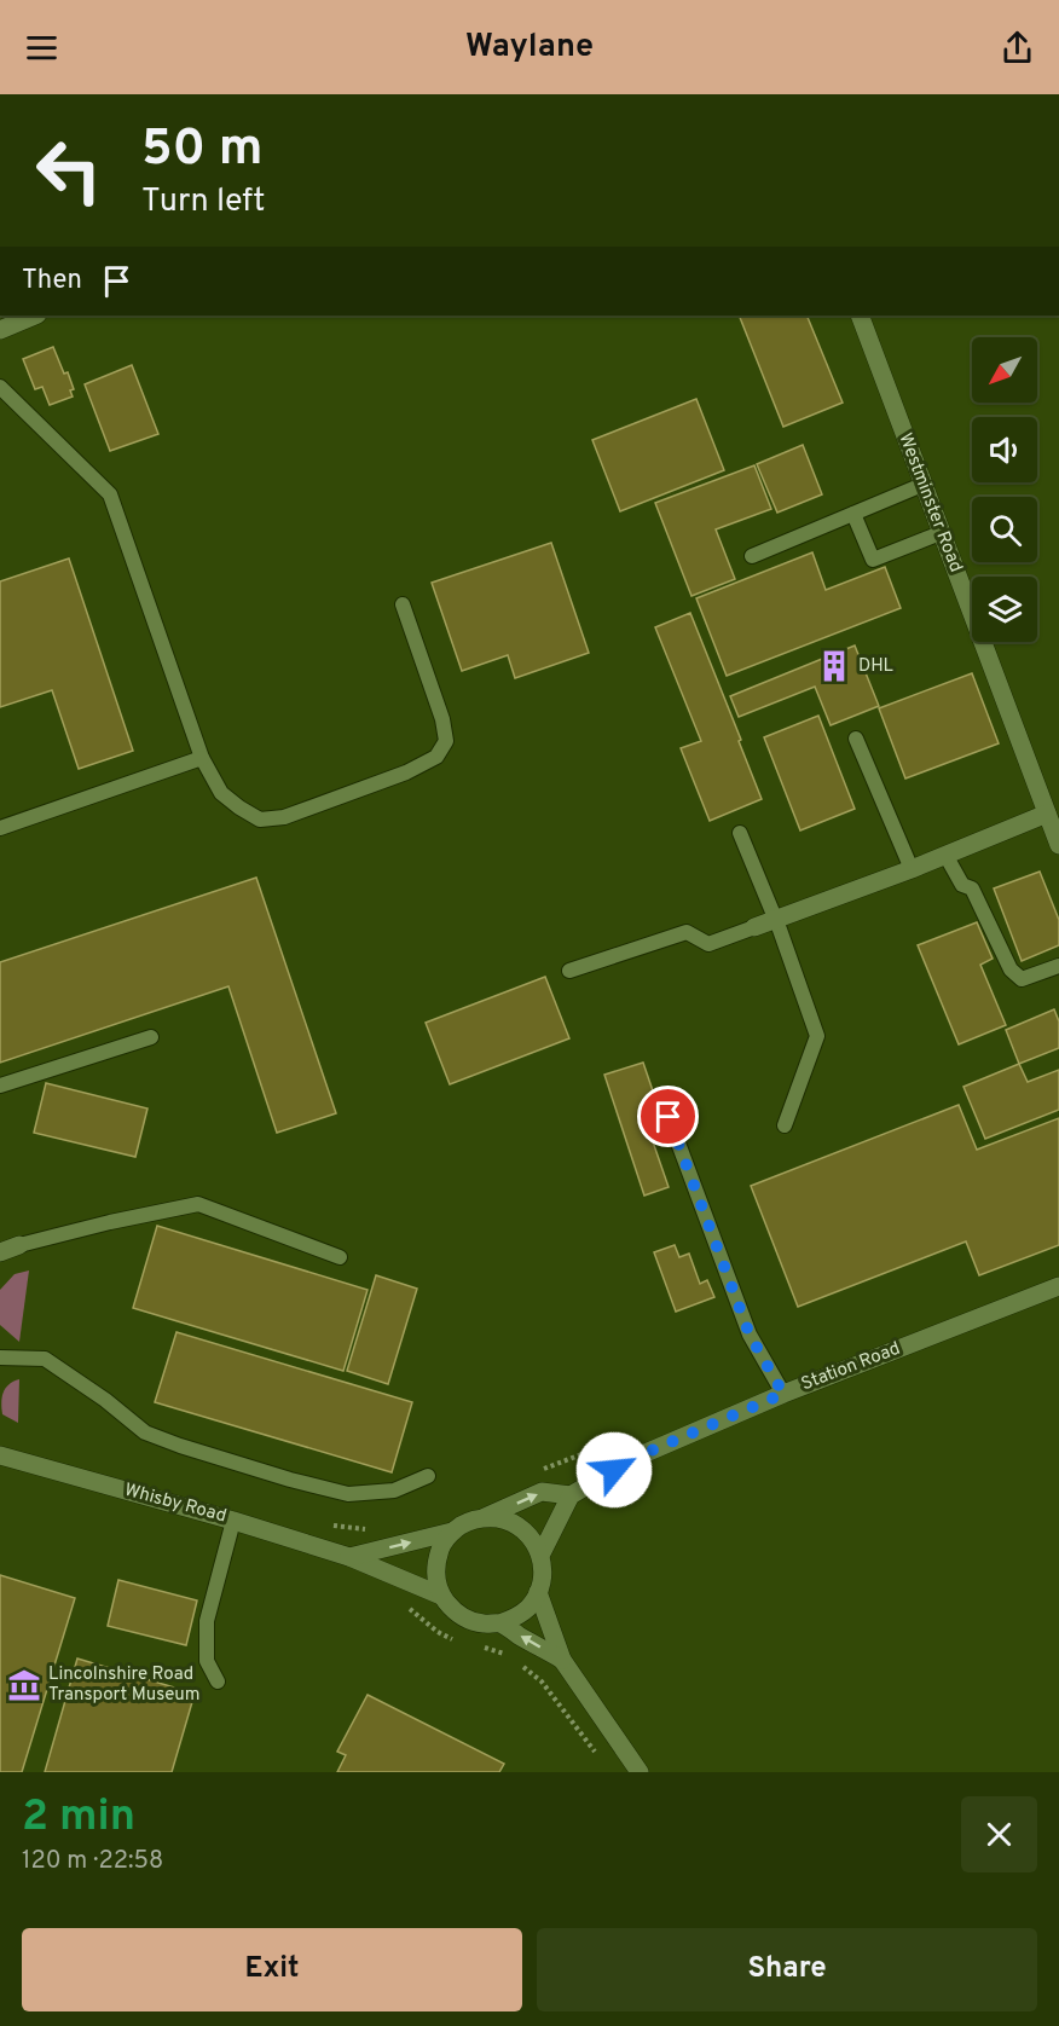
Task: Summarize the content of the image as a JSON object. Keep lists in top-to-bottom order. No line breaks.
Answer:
{"streets":{"street":["Westminster Road","Station Road","Whisby Road"]},"places":{"building":["DHL"],"museum":["Lincolnshire Road Transport Museum"]},"north":"bottom left","page":{"header":"Waylane","turn":["50 m","Turn left"],"then":"Then","heading":["2 min","120 m · 22:58"],"buttons":["Exit","Share"]}}
